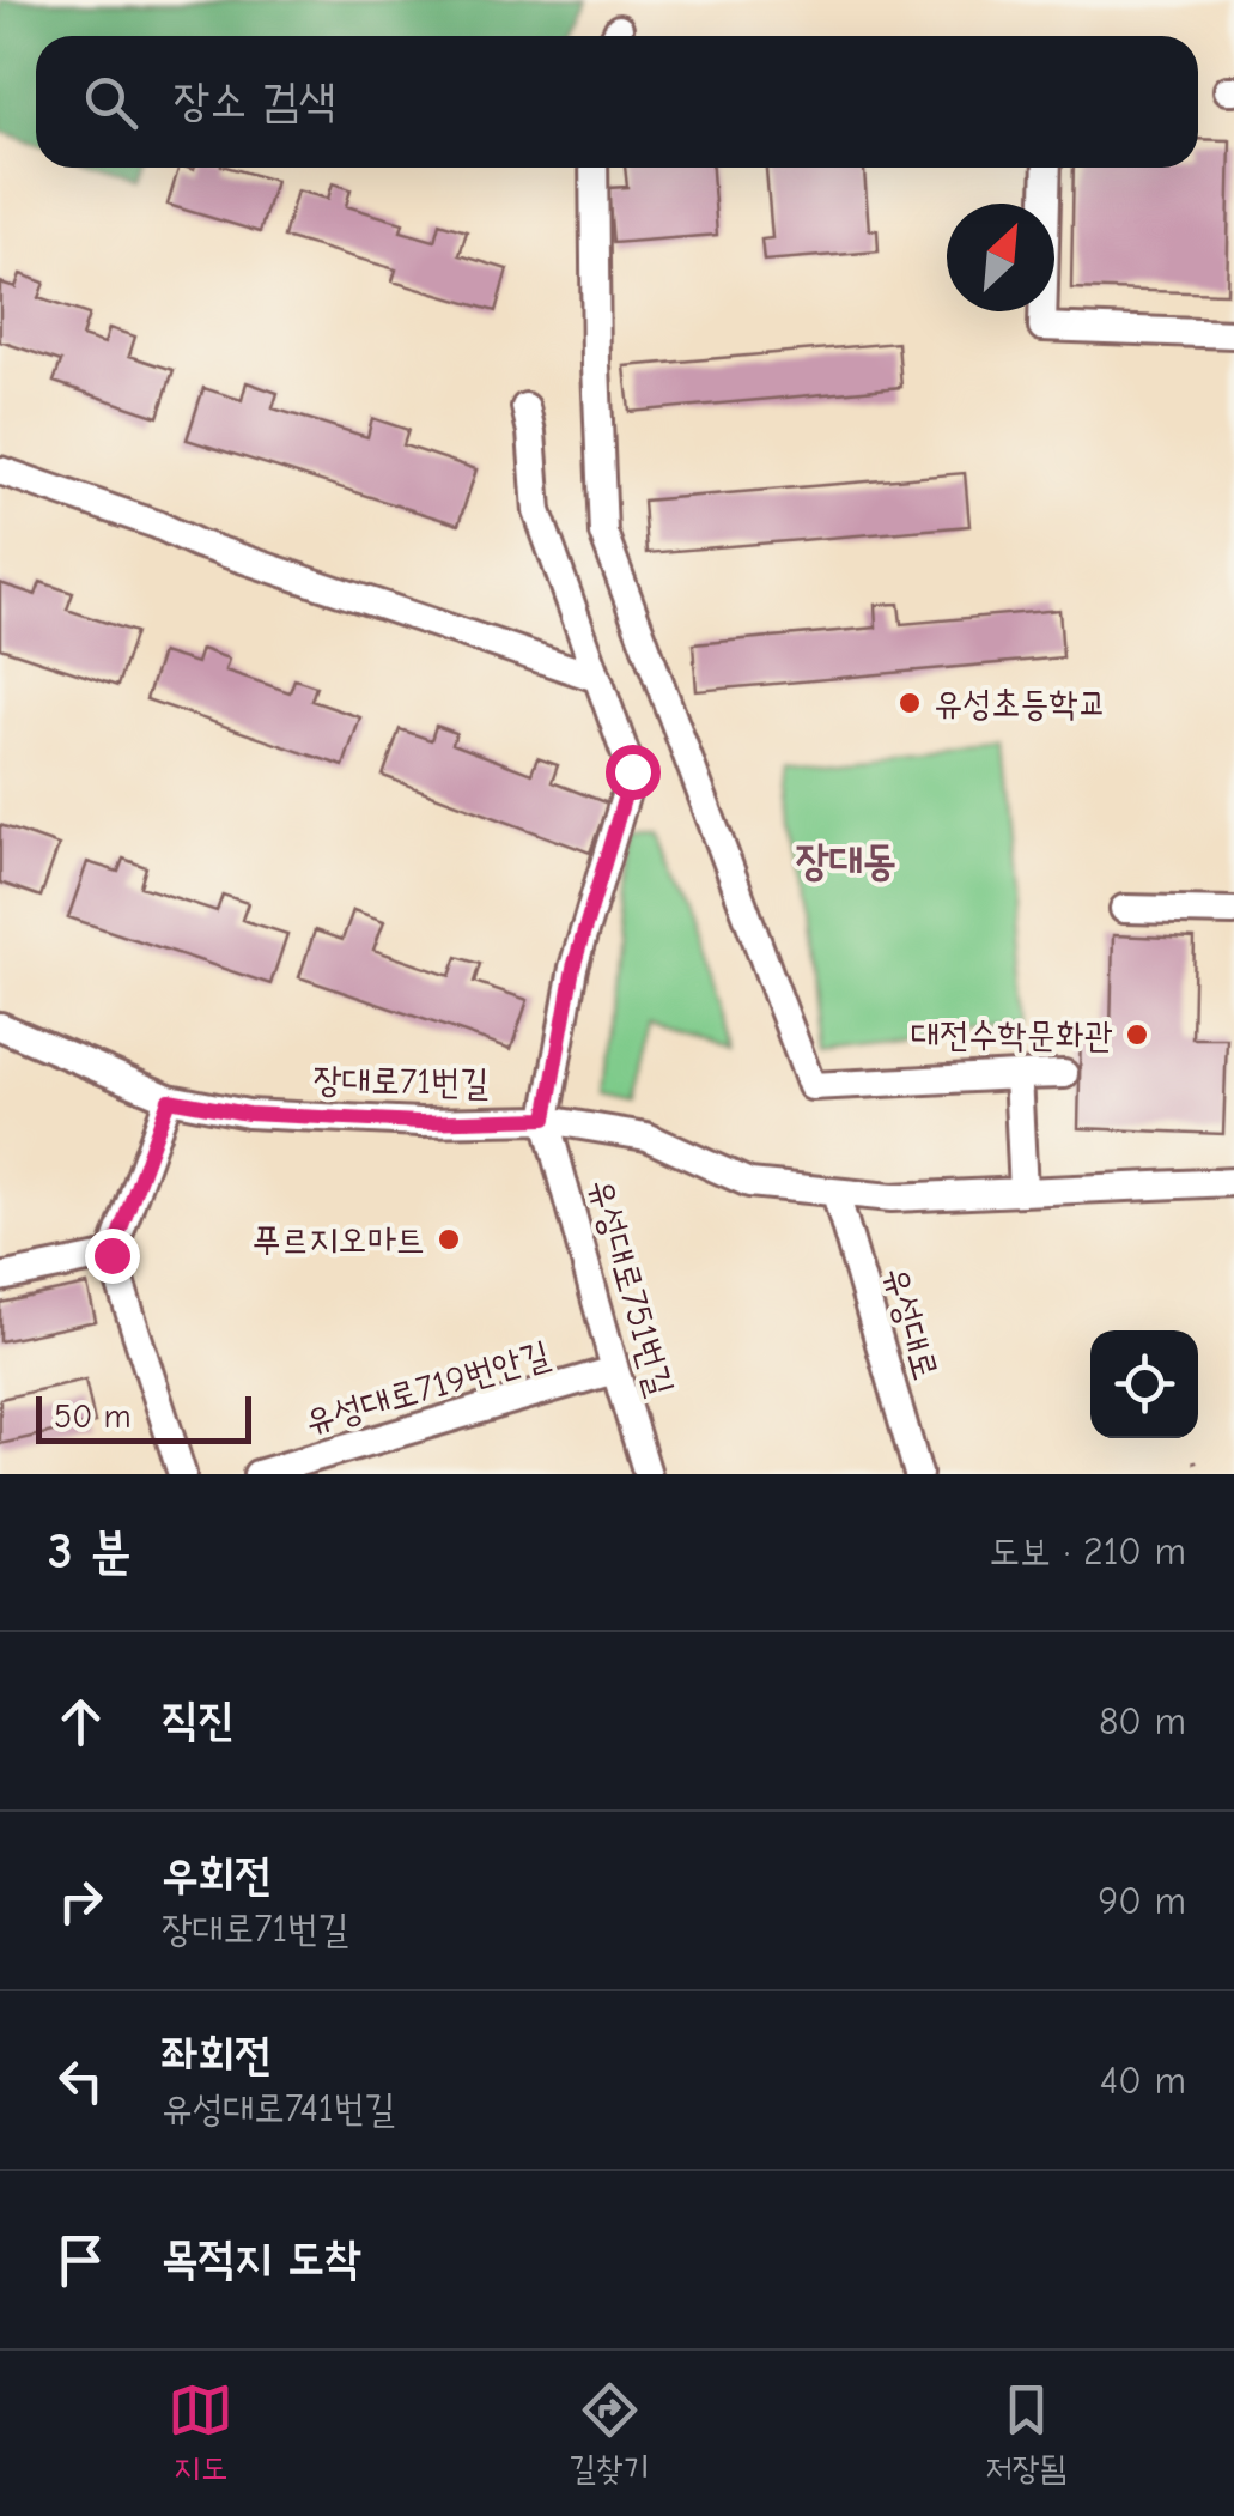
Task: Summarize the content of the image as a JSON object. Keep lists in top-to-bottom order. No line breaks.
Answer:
{"streets":{"street":["장대로71번길","유성대로751번길","유성대로","유성대로719번안길"]},"crossings":[["장대로71번길","유성대로751번길"],["장대로71번길","유성대로"],["유성대로751번길","유성대로719번안길"]],"districts":["장대동"],"places":["유성초등학교","대전수학문화관","푸르지오마트"],"scale_bar":"50 m","north":"top right","page":{"search":"장소 검색","scale":"50 m","heading":["3 분","도보 · 210 m"],"list":[["직진","80 m"],["우회전","장대로71번길","90 m"],["좌회전","유성대로741번길","40 m"],"목적지 도착"],"nav":["지도","길찾기","저장됨"]}}
